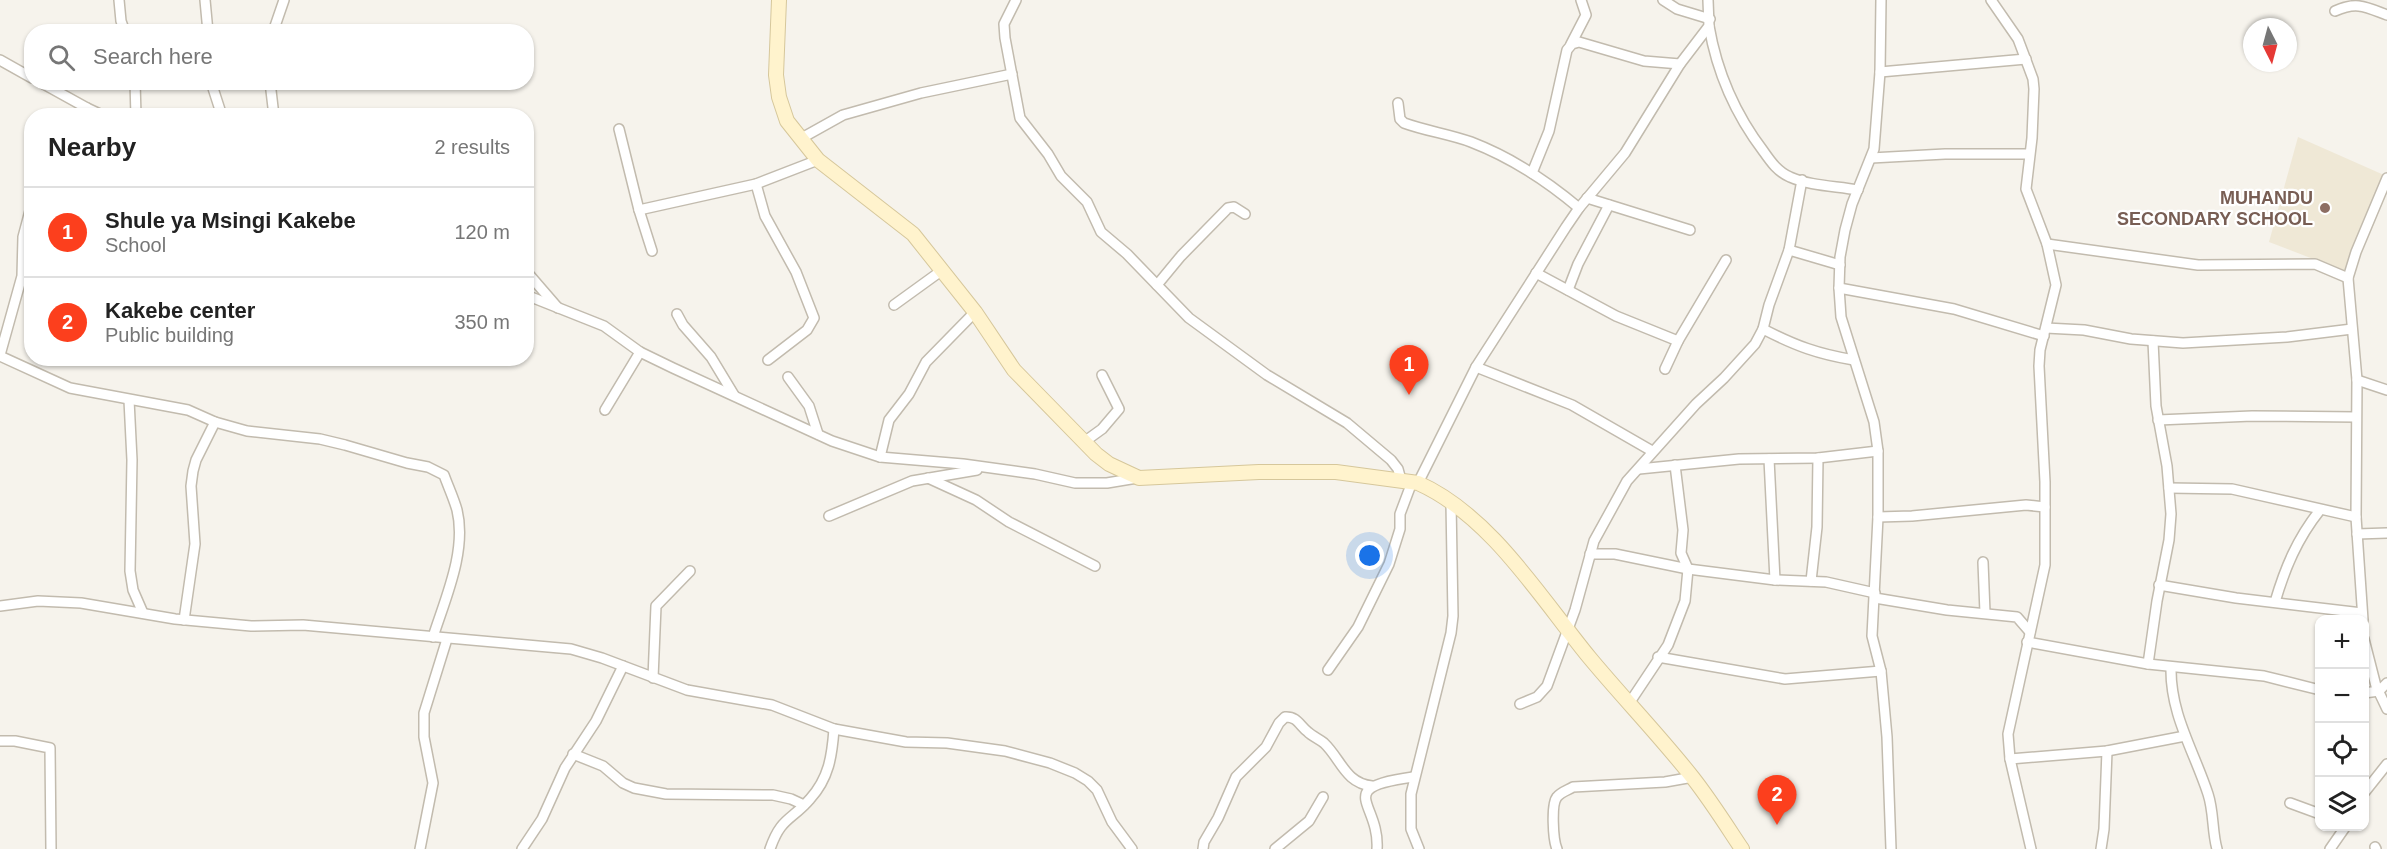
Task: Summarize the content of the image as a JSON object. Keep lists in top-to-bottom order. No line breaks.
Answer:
{"places":["MUHANDU SECONDARY SCHOOL"],"north":"bottom","page":{"search":"Search here","heading":["Nearby","2 results"],"list":[{"mark":"1","name":"Shule ya Msingi Kakebe","note":"School","value":"120 m"},{"mark":"2","name":"Kakebe center","note":"Public building","value":"350 m"}],"pins":["1","2"],"map_buttons":["+","−"]}}
